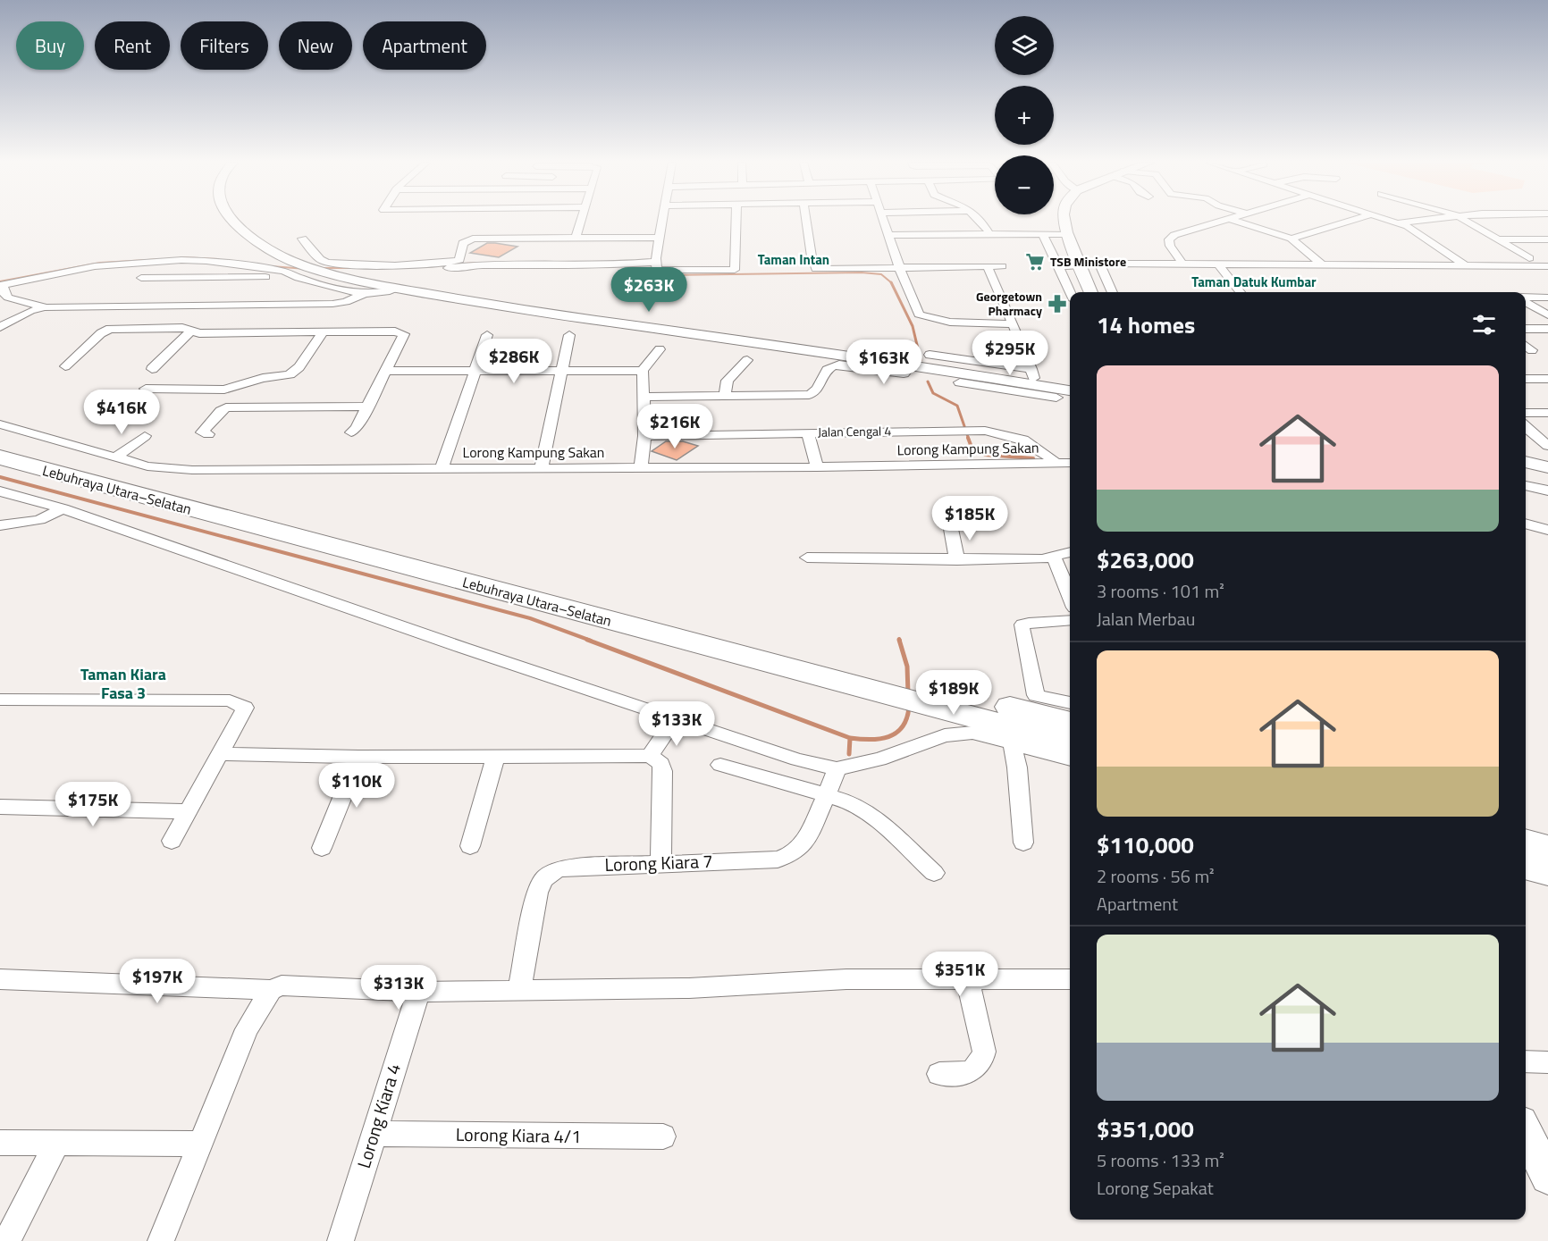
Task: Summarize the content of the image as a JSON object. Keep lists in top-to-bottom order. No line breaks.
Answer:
{"streets":{"highway":["Lebuhraya Utara–Selatan"],"street":["Jalan Cengal 4","Lorong Kampung Sakan","Lorong Kiara 7","Lorong Kiara 4","Lorong Kiara 4/1"]},"crossings":[["Jalan Cengal 4","Lorong Kampung Sakan"],["Lorong Kiara 4","Lorong Kiara 4/1"]],"districts":["Taman Intan","Taman Datuk Kumbar","Taman Kiara Fasa 3"],"places":{"supermarket":["TSB Ministore"],"pharmacy":["Georgetown Pharmacy"]},"page":{"map_buttons":["+","−"],"chip":["Buy","Rent","Filters","New","Apartment"],"price":["$263K","$295K","$286K","$163K","$416K","$216K","$185K","$189K","$133K","$110K","$175K","$351K","$197K","$313K"],"heading":"14 homes","list":[{"name":"$263,000","note":"3 rooms · 101 m² · Jalan Merbau"},{"name":"$110,000","note":"2 rooms · 56 m² · Apartment"},{"name":"$351,000","note":"5 rooms · 133 m² · Lorong Sepakat"}]}}
